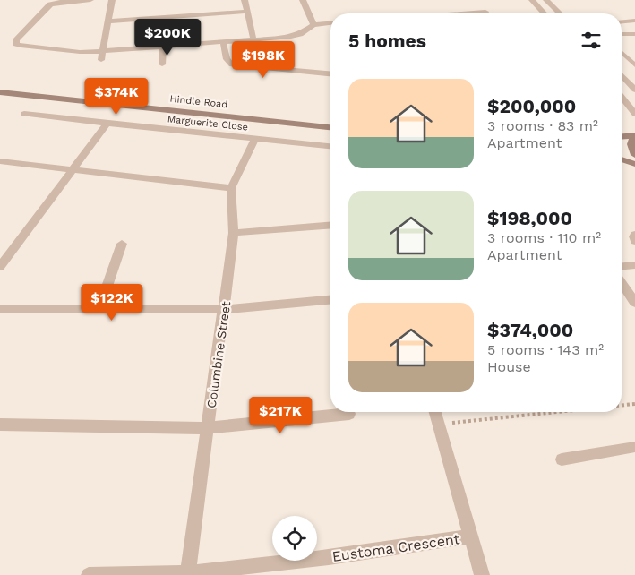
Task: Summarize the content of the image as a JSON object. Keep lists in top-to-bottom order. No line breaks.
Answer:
{"streets":{"main road":["Hindle Road"],"street":["Marguerite Close","Columbine Street","Eustoma Crescent"]},"crossings":[["Marguerite Close","Columbine Street"],["Columbine Street","Eustoma Crescent"]],"page":{"heading":"5 homes","price":["$200K","$198K","$374K","$122K","$217K"],"list":[{"name":"$200,000","note":"3 rooms · 83 m² · Apartment"},{"name":"$198,000","note":"3 rooms · 110 m² · Apartment"},{"name":"$374,000","note":"5 rooms · 143 m² · House"}]}}
